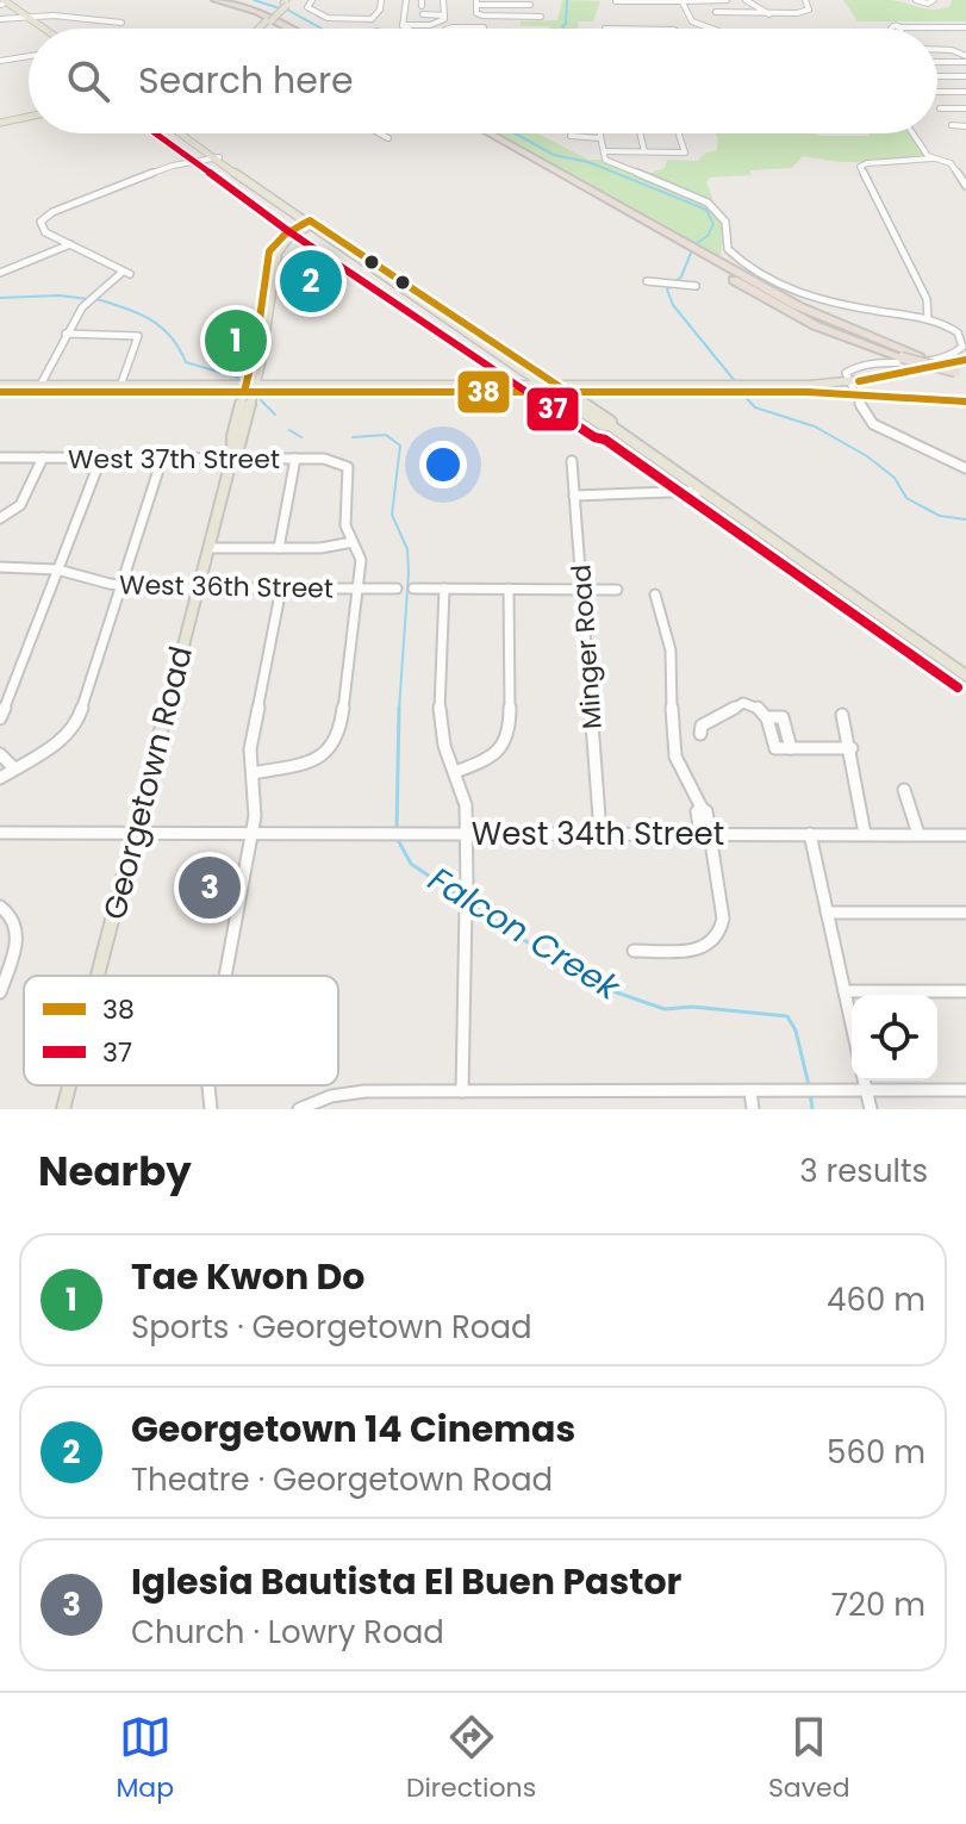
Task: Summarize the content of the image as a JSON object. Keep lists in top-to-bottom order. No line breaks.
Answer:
{"streets":{"main road":["Georgetown Road"],"street":["West 37th Street","West 36th Street","Minger Road","West 34th Street"]},"crossings":[["West 37th Street","Georgetown Road"],["West 36th Street","Georgetown Road"],["Minger Road","West 34th Street"],["Georgetown Road","West 34th Street"]],"water":["Falcon Creek"],"lines":["transit line 37","transit line 38"],"legend":["38","37"],"page":{"search":"Search here","pins":["2","1","3"],"heading":["Nearby","3 results"],"list":[{"mark":"1","name":"Tae Kwon Do","note":"Sports · Georgetown Road","value":"460 m"},{"mark":"2","name":"Georgetown 14 Cinemas","note":"Theatre · Georgetown Road","value":"560 m"},{"mark":"3","name":"Iglesia Bautista El Buen Pastor","note":"Church · Lowry Road","value":"720 m"}],"nav":["Map","Directions","Saved"]}}
